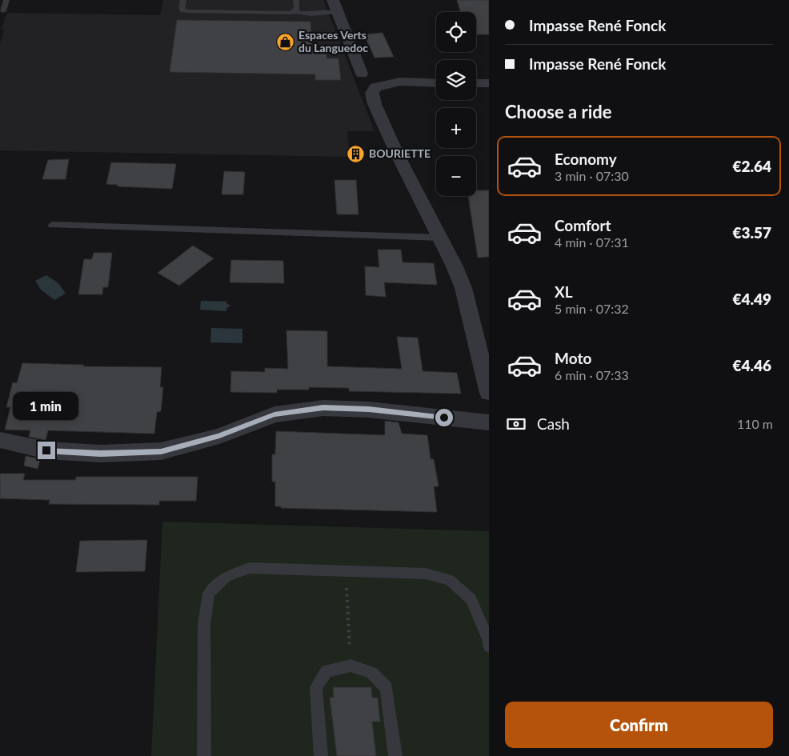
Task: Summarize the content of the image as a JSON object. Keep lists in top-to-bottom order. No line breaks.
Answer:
{"places":{"shop":["Espaces Verts du Languedoc"],"building":["BOURIETTE"]},"page":{"banner":["Impasse René Fonck","Impasse René Fonck"],"map_buttons":["+","−"],"heading":"Choose a ride","list":[{"name":"Economy","note":"3 min · 07:30","value":"€2.64"},{"name":"Comfort","note":"4 min · 07:31","value":"€3.57"},{"name":"XL","note":"5 min · 07:32","value":"€4.49"},{"name":"Moto","note":"6 min · 07:33","value":"€4.46"}],"bubble":"1 min","pay":["Cash","110 m"],"buttons":"Confirm"}}
